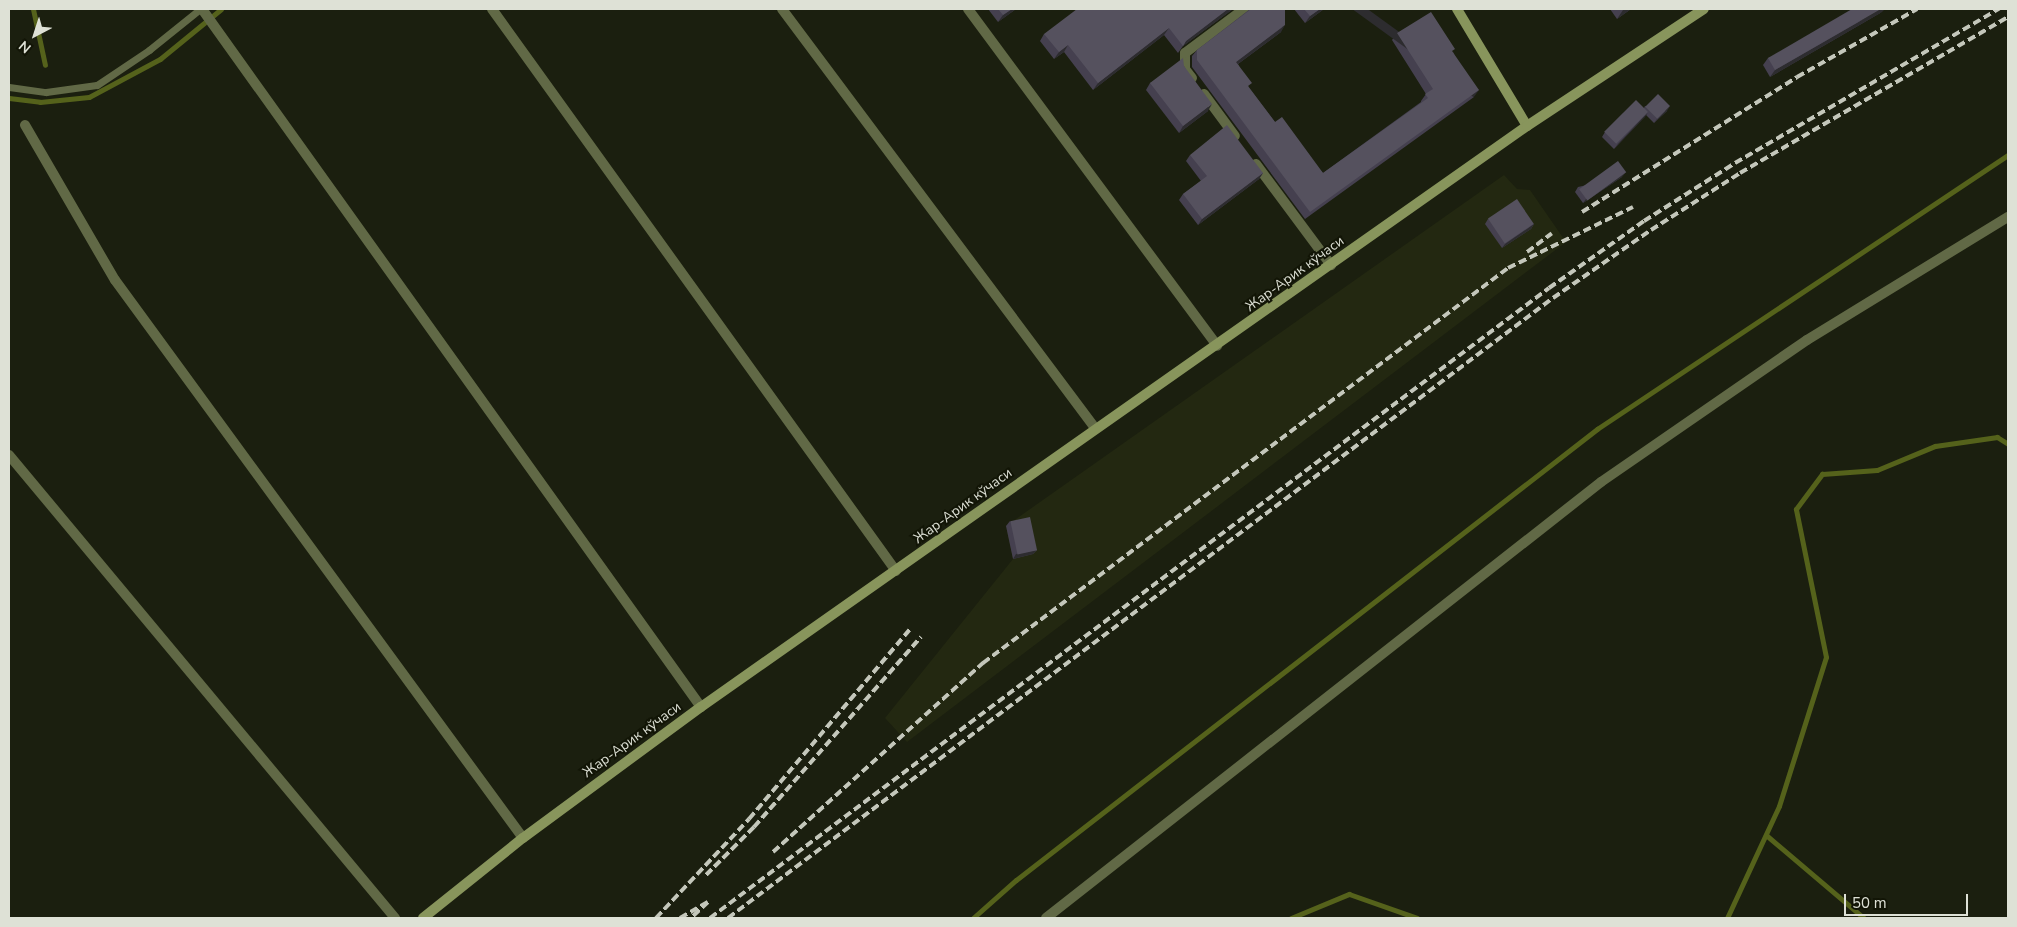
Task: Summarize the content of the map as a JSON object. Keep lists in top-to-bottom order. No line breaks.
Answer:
{"streets":{"main road":["Жар-Арик кўчаси"]},"scale_bar":"50 m","north":"bottom left"}
